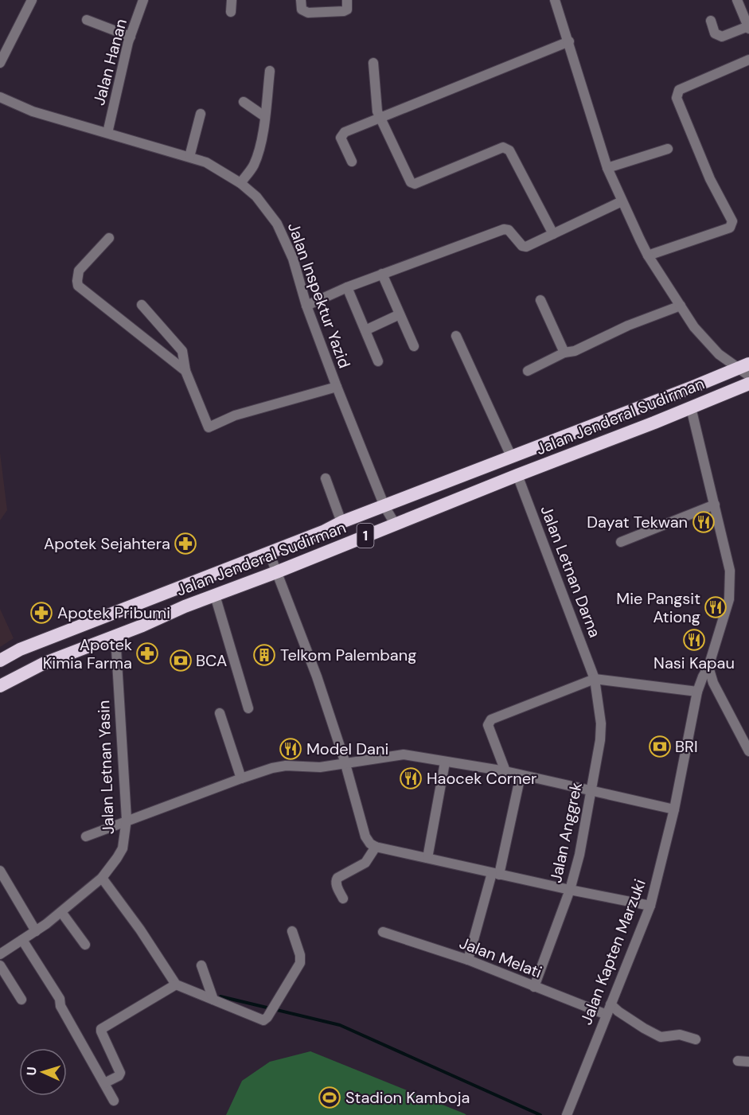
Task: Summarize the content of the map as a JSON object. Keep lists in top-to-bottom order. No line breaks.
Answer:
{"streets":{"highway":["Jalan Jenderal Sudirman","1"],"street":["Jalan Hanan","Jalan Inspektur Yazid","Jalan Letnan Darna","Jalan Letnan Yasin","Jalan Anggrek","Jalan Kapten Marzuki","Jalan Melati"]},"crossings":[["Jalan Hanan","Jalan Inspektur Yazid"],["Jalan Inspektur Yazid","Jalan Jenderal Sudirman"],["Jalan Jenderal Sudirman","Jalan Letnan Darna"],["Jalan Jenderal Sudirman","Jalan Letnan Yasin"],["Jalan Jenderal Sudirman","Jalan Kapten Marzuki"],["Jalan Letnan Darna","Jalan Anggrek"],["Jalan Anggrek","Jalan Melati"],["Jalan Kapten Marzuki","Jalan Melati"]],"places":{"restaurant":["Dayat Tekwan","Mie Pangsit Ationg","Nasi Kapau","Model Dani","Haocek Corner"],"pharmacy":["Apotek Sejahtera","Apotek Pribumi","Apotek Kimia Farma"],"building":["Telkom Palembang"],"bank":["BCA","BRI"],"sports":["Stadion Kamboja"]},"north":"left"}
